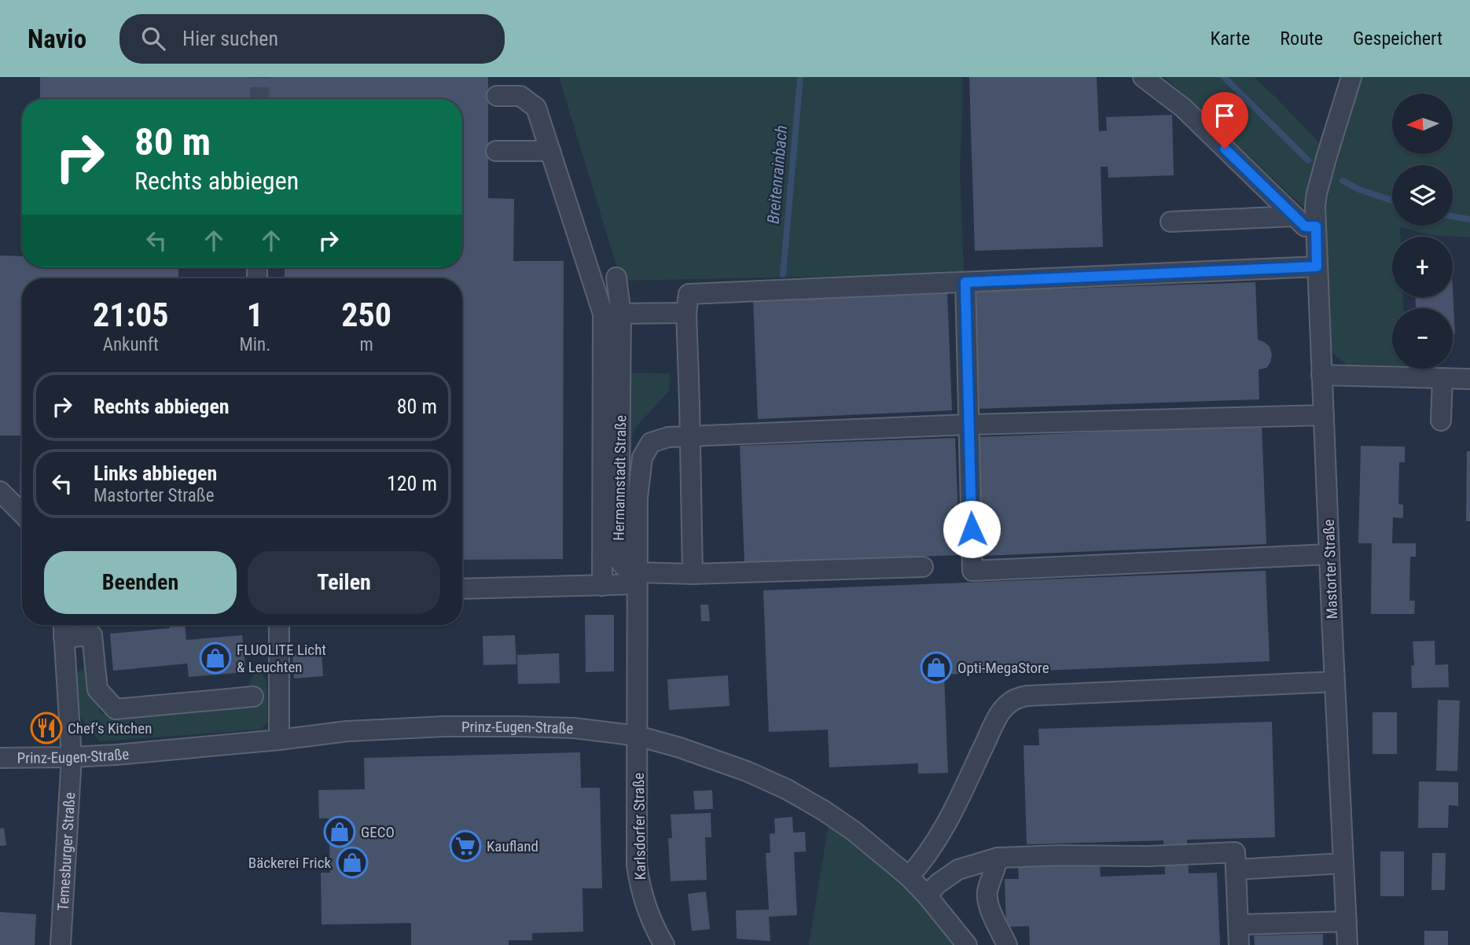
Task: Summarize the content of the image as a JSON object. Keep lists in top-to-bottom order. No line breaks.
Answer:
{"streets":{"street":["Hermannstadt Straße","Mastorter Straße","Prinz-Eugen-Straße","Karlsdorfer Straße","Temesburger Straße"]},"crossings":[["Prinz-Eugen-Straße","Karlsdorfer Straße"],["Prinz-Eugen-Straße","Temesburger Straße"]],"water":["Breitenrainbach"],"places":{"shop":["FLUOLITE Licht & Leuchten","Opti-MegaStore","GECO","Bäckerei Frick"],"restaurant":["Chef‘s Kitchen"],"supermarket":["Kaufland"]},"north":"left","page":{"header":"Navio","search":"Hier suchen","nav":["Karte","Route","Gespeichert"],"map_buttons":["+","−"],"turn":["80 m","Rechts abbiegen"],"eta":["21:05","Ankunft","1","Min.","250","m"],"list":[{"name":"Rechts abbiegen","value":"80 m"},{"name":"Links abbiegen","note":"Mastorter Straße","value":"120 m"}],"buttons":["Beenden","Teilen"]}}
